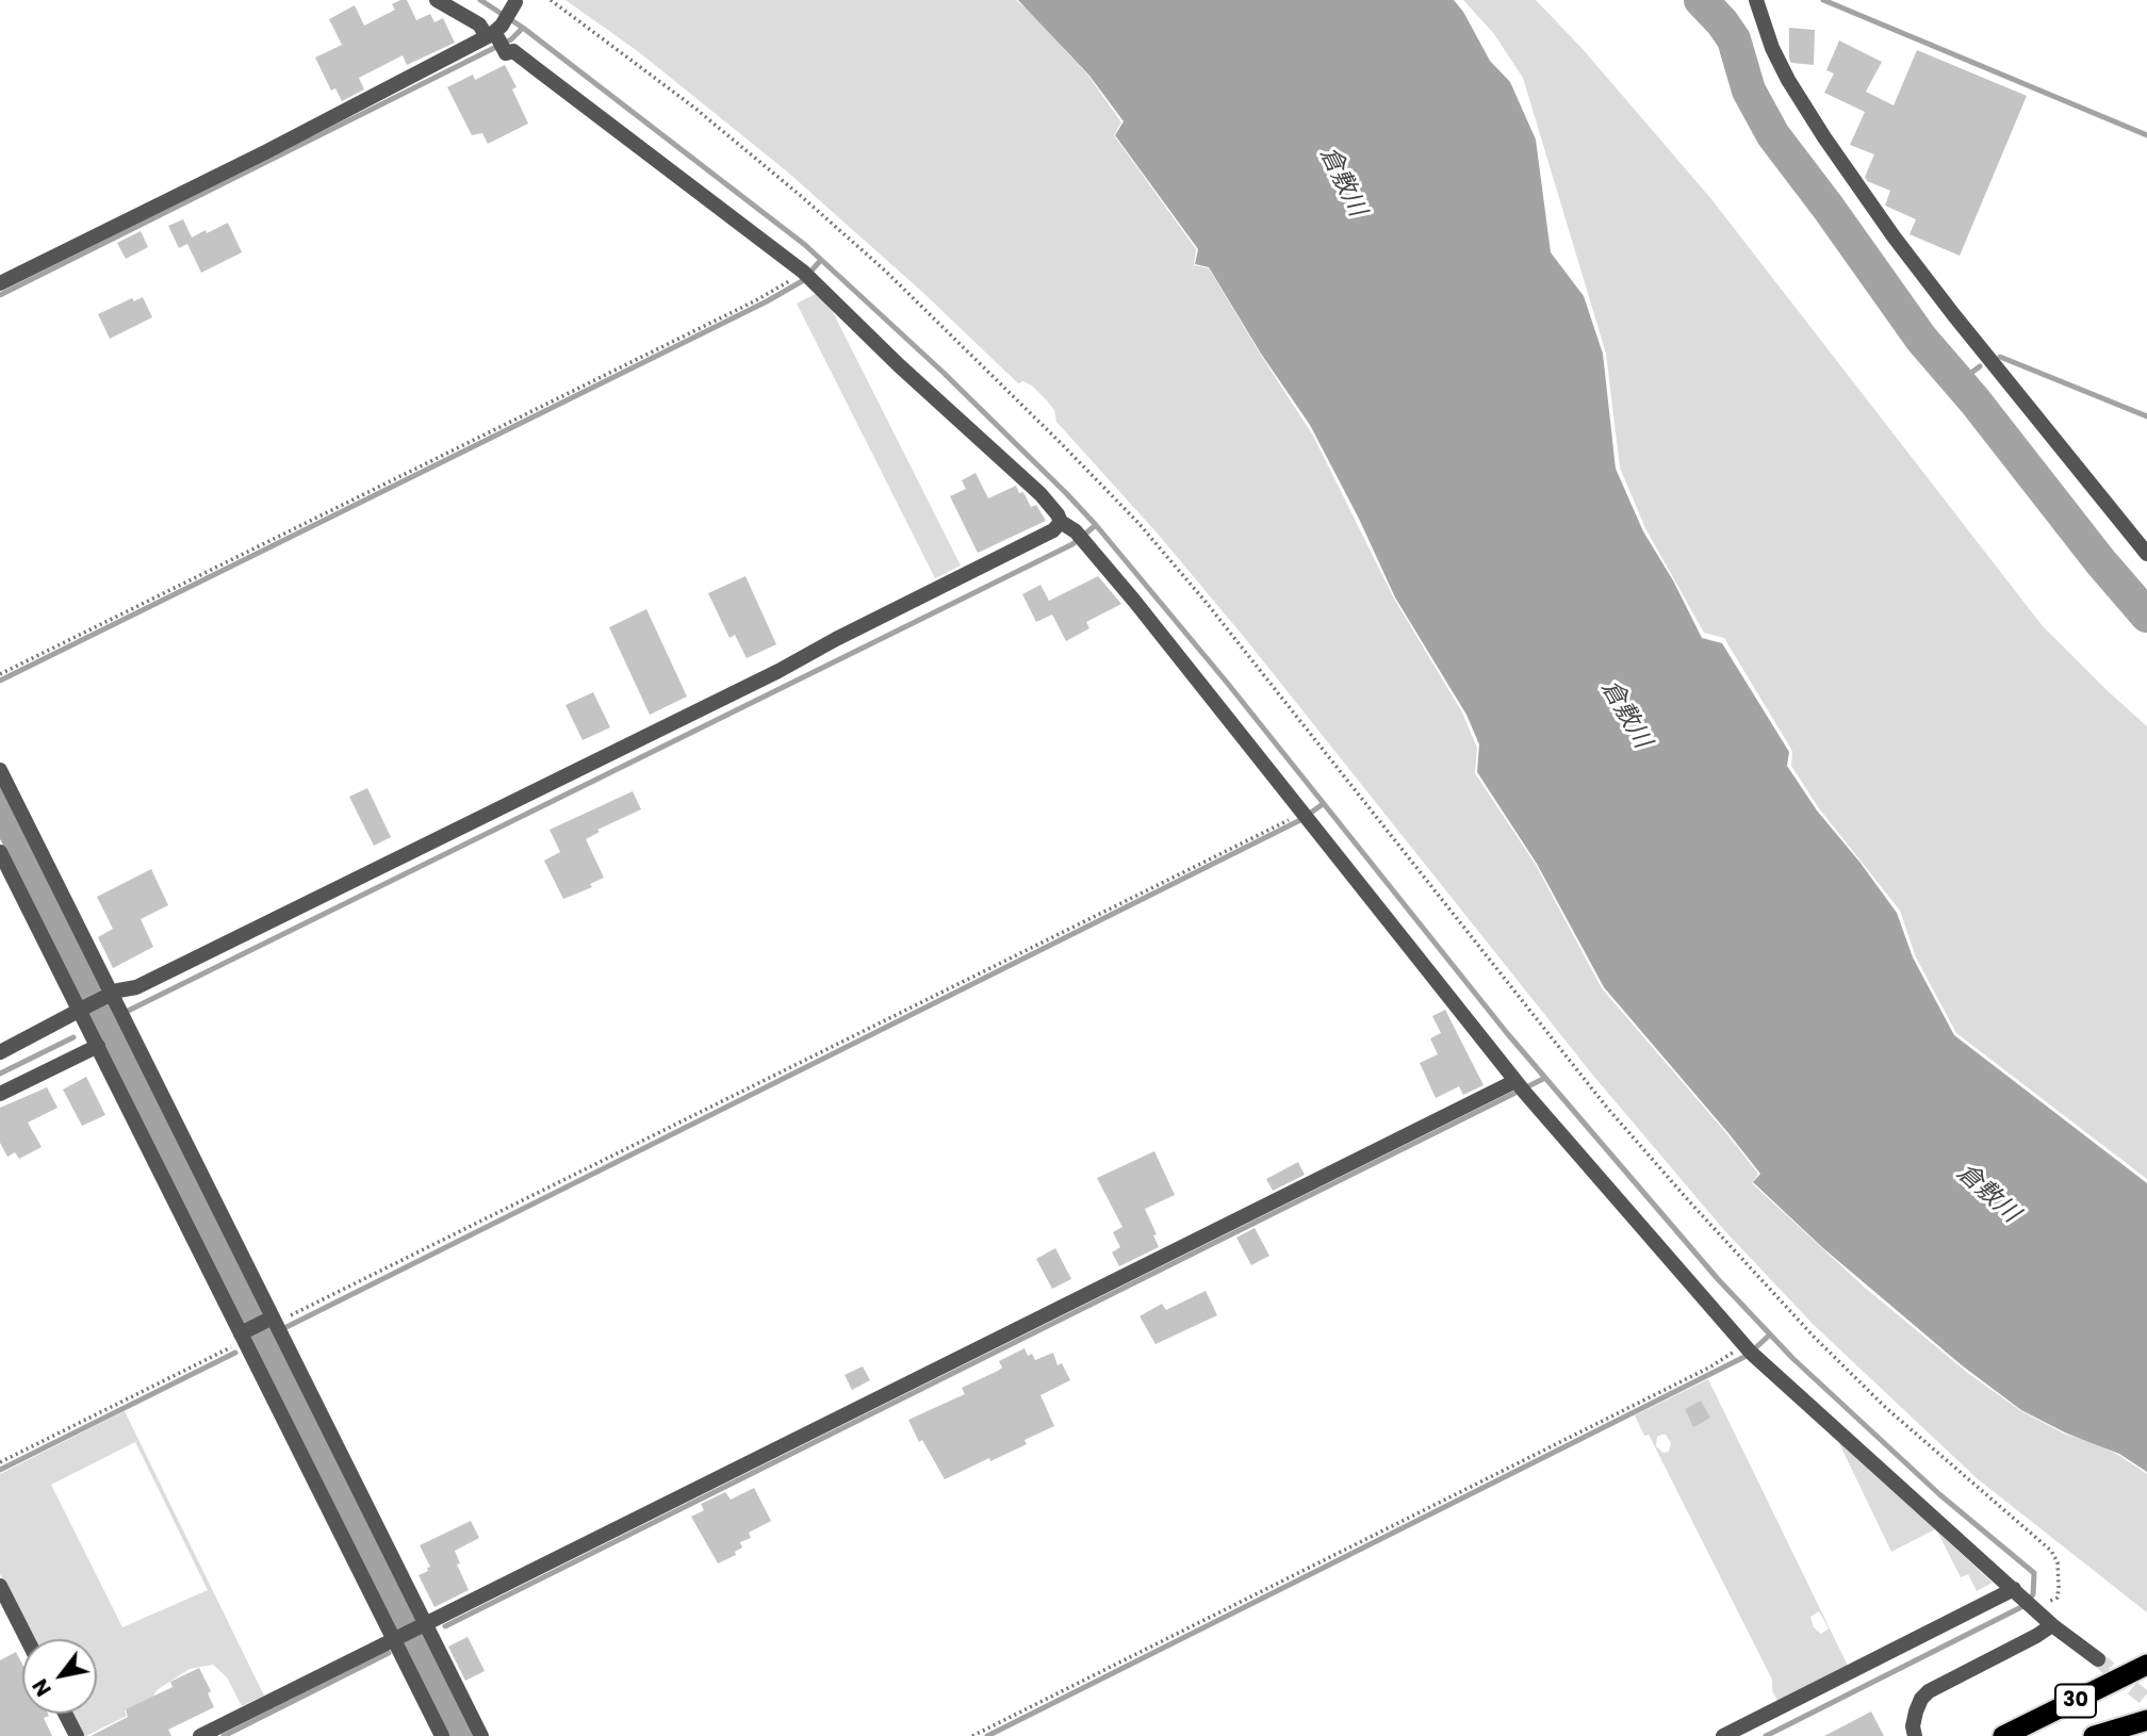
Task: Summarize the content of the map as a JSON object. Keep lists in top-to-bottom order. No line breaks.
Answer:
{"streets":{"highway":["30"]},"water":["倉敷川"],"north":"bottom left"}
